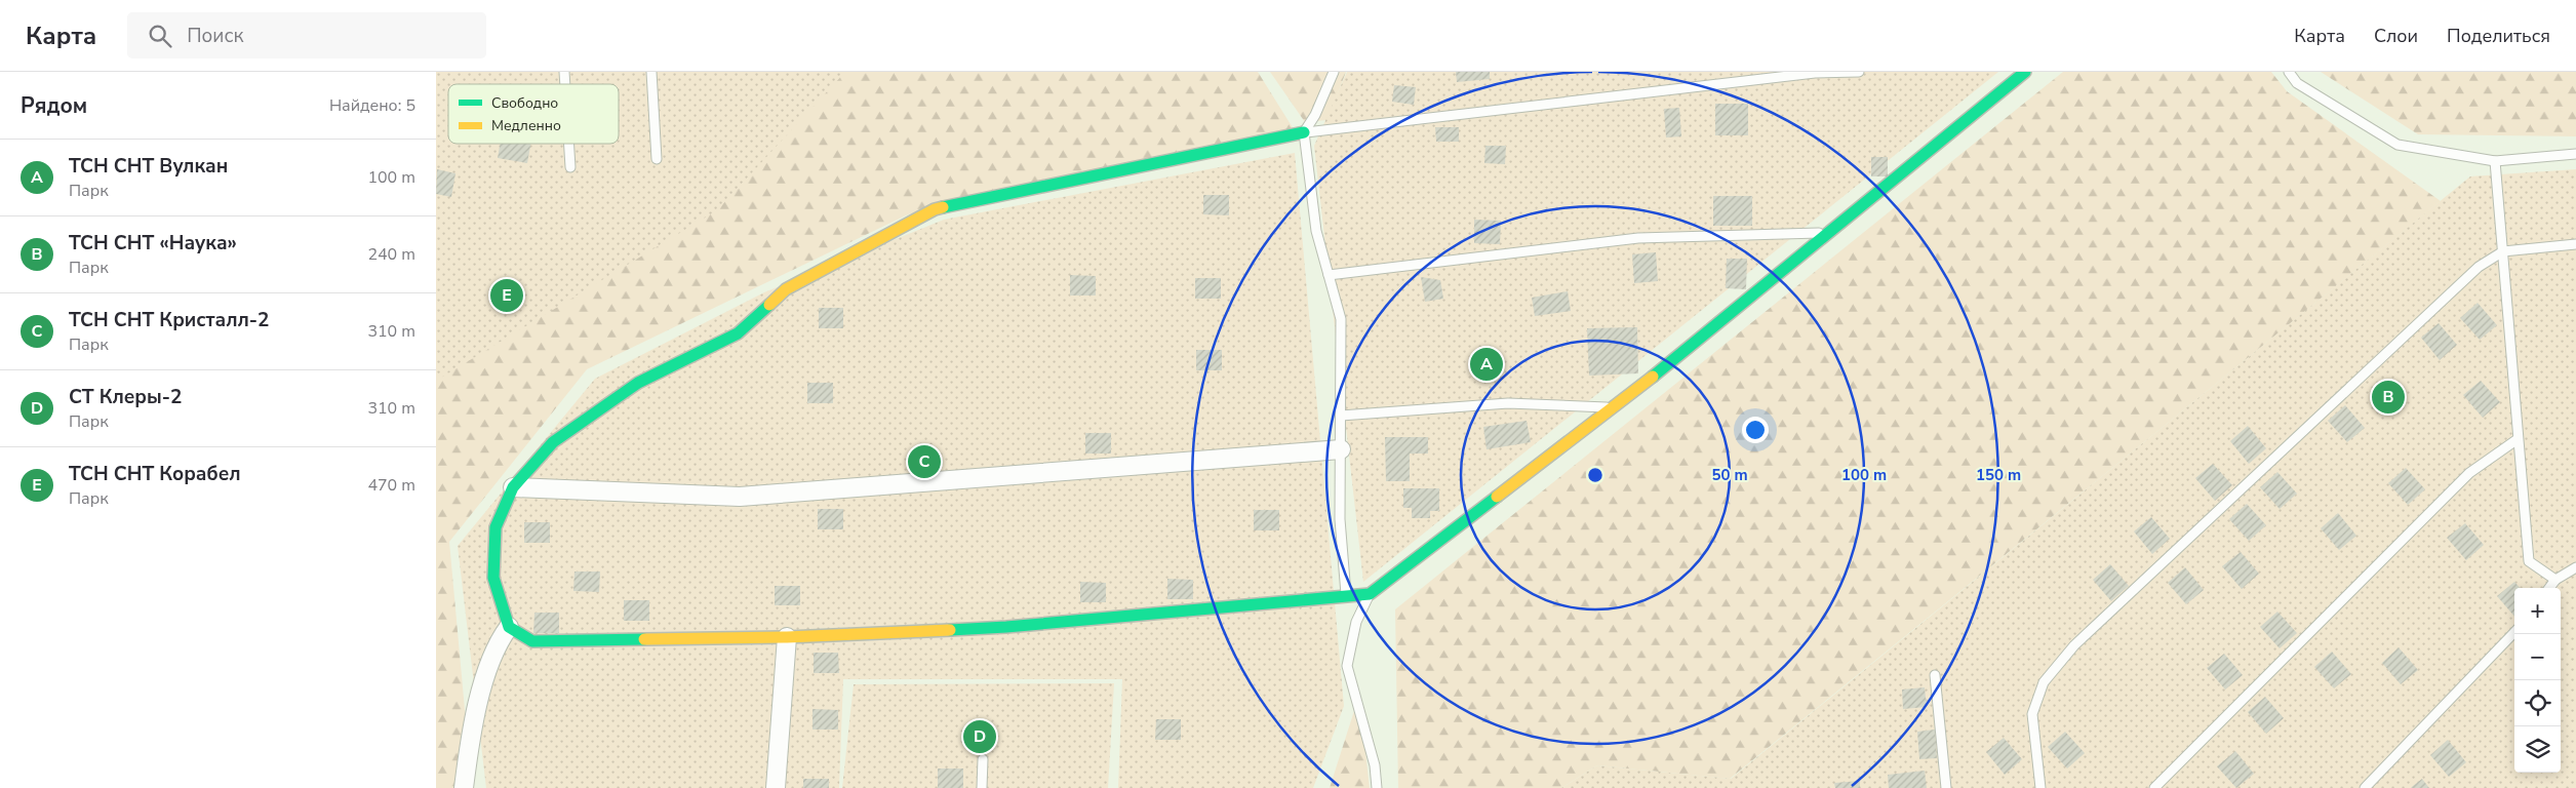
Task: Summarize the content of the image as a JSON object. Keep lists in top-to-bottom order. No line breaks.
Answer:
{"legend":["Свободно","Медленно"],"page":{"header":"Карта","search":"Поиск","nav":["Карта","Слои","Поделиться"],"heading":["Рядом","Найдено: 5"],"list":[{"mark":"A","name":"ТСН СНТ Вулкан","note":"Парк","value":"100 m"},{"mark":"B","name":"ТСН СНТ «Наука»","note":"Парк","value":"240 m"},{"mark":"C","name":"ТСН СНТ Кристалл-2","note":"Парк","value":"310 m"},{"mark":"D","name":"СТ Клеры-2","note":"Парк","value":"310 m"},{"mark":"E","name":"ТСН СНТ Корабел","note":"Парк","value":"470 m"}],"pins":["E","A","B","C","D"],"map_buttons":["+","−"]},"rings":["50 m","100 m","150 m"]}
